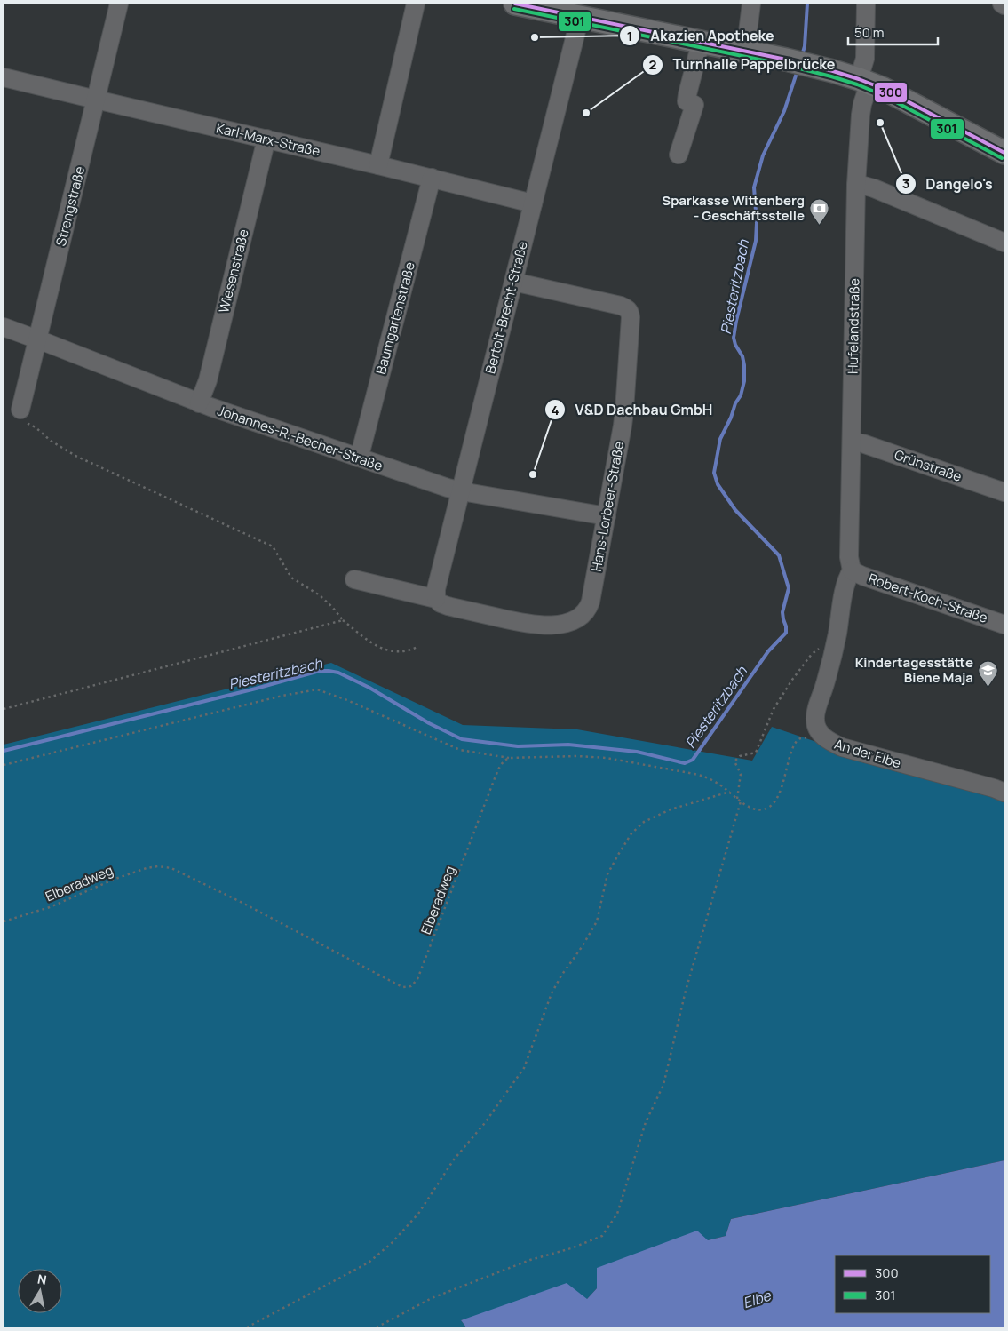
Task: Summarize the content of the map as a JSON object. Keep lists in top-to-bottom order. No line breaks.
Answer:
{"streets":{"street":["Karl-Marx-Straße","Strengstraße","Wiesenstraße","Bertolt-Brecht-Straße","Baumgartenstraße","Hufelandstraße","Johannes-R.-Becher-Straße","Grünstraße","Hans-Lorbeer-Straße","Robert-Koch-Straße","An der Elbe"],"path":["Elberadweg"]},"crossings":[["Karl-Marx-Straße","Strengstraße"],["Karl-Marx-Straße","Wiesenstraße"],["Karl-Marx-Straße","Bertolt-Brecht-Straße"],["Karl-Marx-Straße","Baumgartenstraße"],["Strengstraße","Johannes-R.-Becher-Straße"],["Wiesenstraße","Johannes-R.-Becher-Straße"],["Bertolt-Brecht-Straße","Johannes-R.-Becher-Straße"],["Bertolt-Brecht-Straße","Hans-Lorbeer-Straße"],["Baumgartenstraße","Johannes-R.-Becher-Straße"],["Hufelandstraße","Grünstraße"],["Hufelandstraße","Robert-Koch-Straße"],["Hufelandstraße","An der Elbe"],["Johannes-R.-Becher-Straße","Hans-Lorbeer-Straße"],["Robert-Koch-Straße","An der Elbe"]],"water":["Piesteritzbach","Elbe"],"places":{"other":["Akazien Apotheke","Turnhalle Pappelbrücke","Dangelo's","V&D Dachbau GmbH"],"bank":["Sparkasse Wittenberg - Geschäftsstelle"],"school or university":["Kindertagesstätte Biene Maja"]},"lines":["transit line 300","transit line 301"],"legend":["300","301"],"scale_bar":"50 m","north":"top"}
